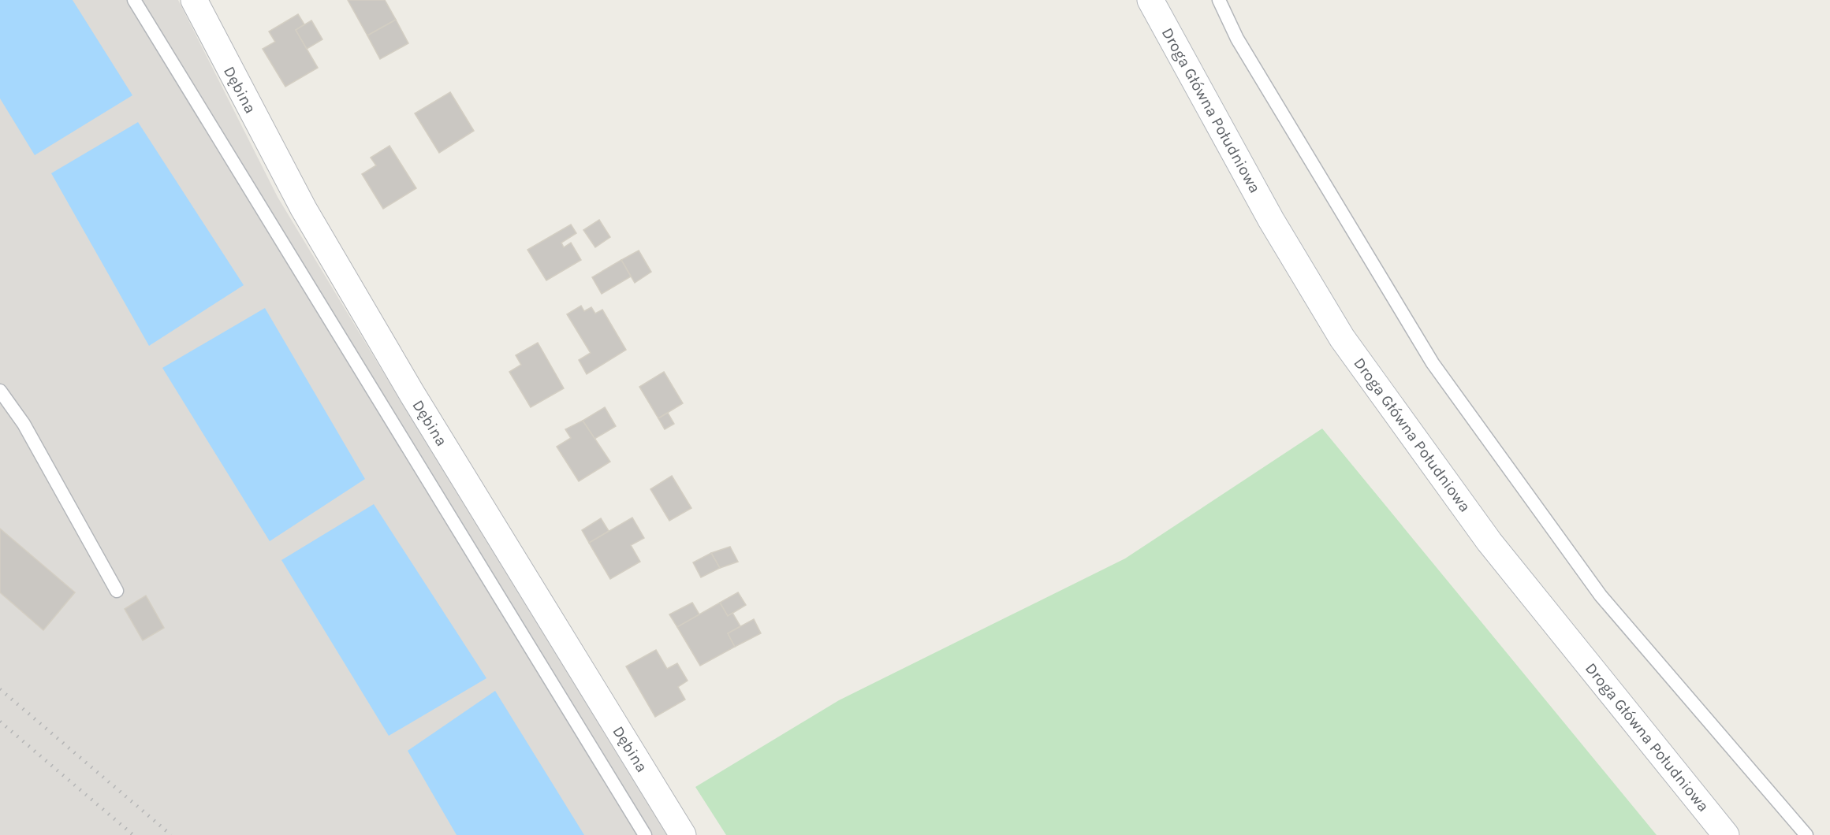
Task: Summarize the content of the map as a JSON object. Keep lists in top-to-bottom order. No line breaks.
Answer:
{"streets":{"main road":["Dębina","Droga Główna Południowa"]}}
